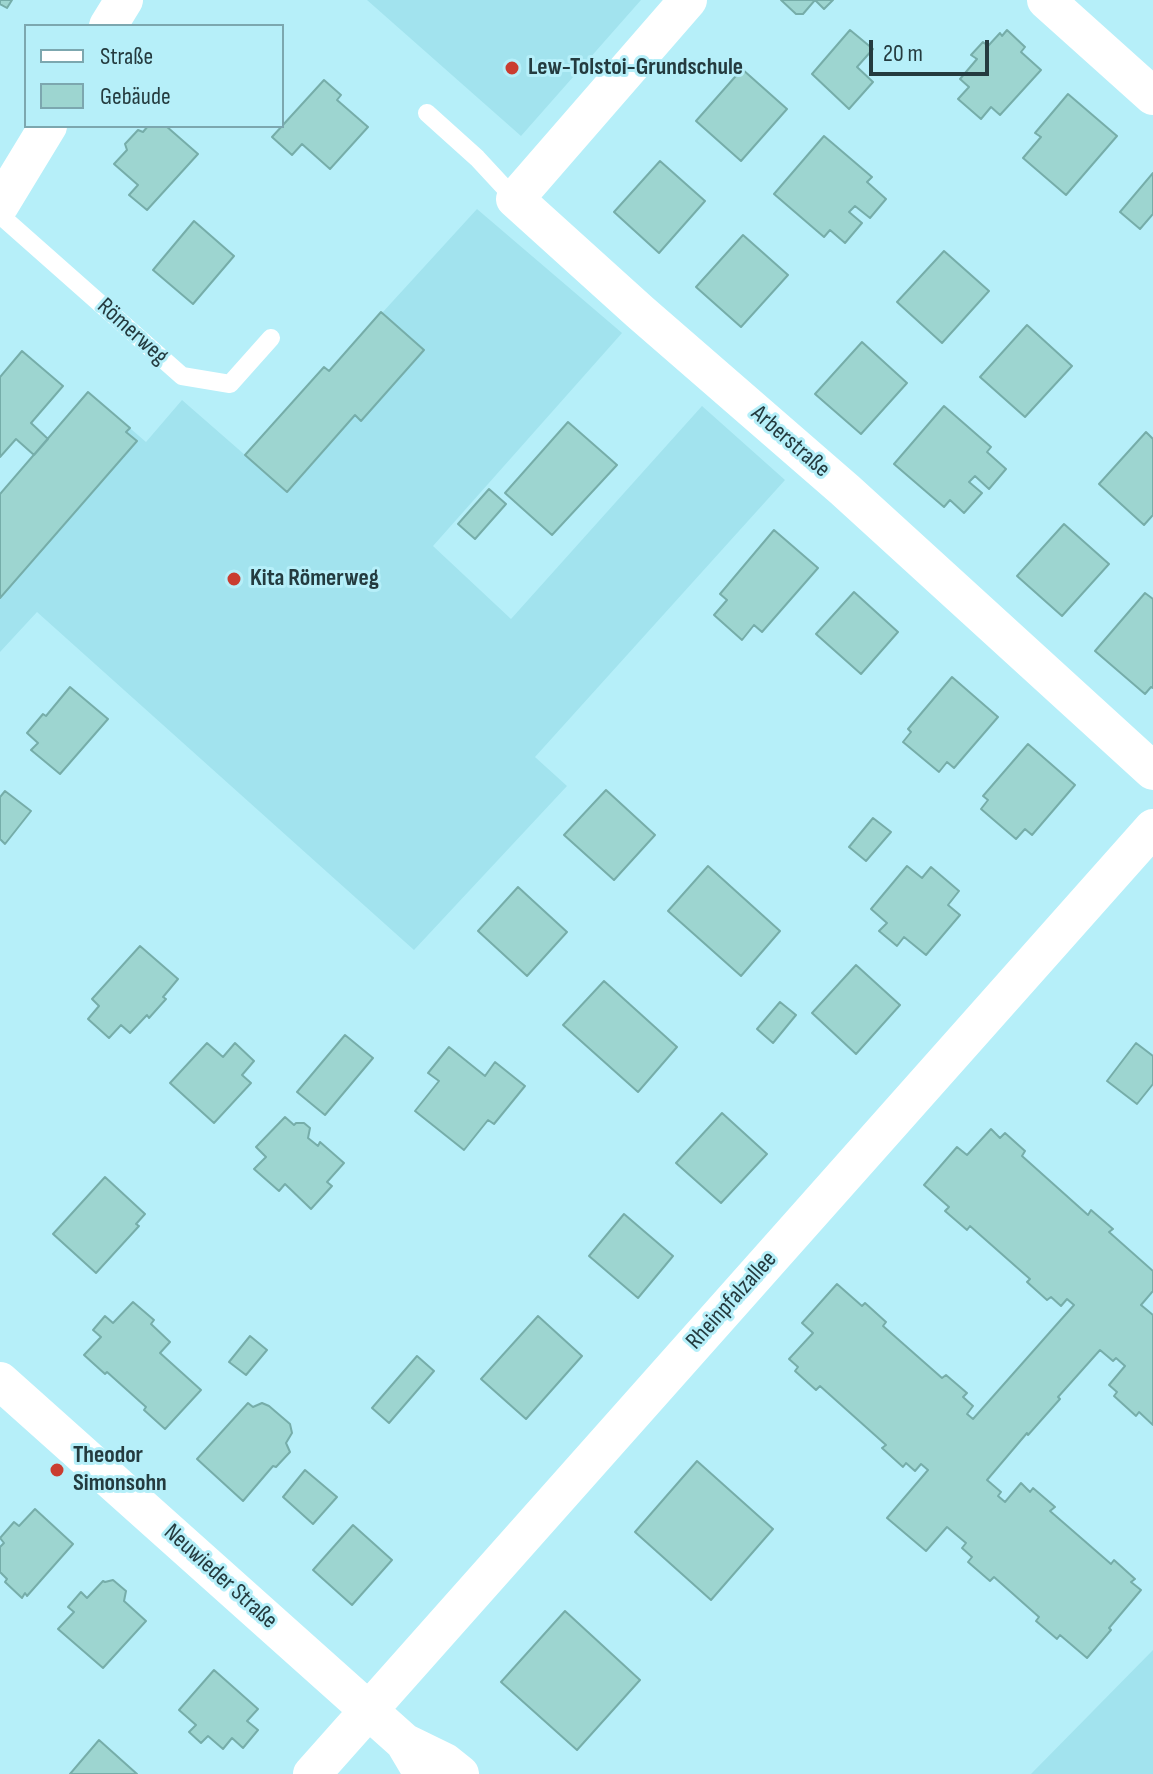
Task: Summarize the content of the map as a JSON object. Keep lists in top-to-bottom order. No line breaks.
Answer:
{"streets":{"street":["Arberstraße","Rheinpfalzallee","Neuwieder Straße"],"lane":["Römerweg"]},"crossings":[["Rheinpfalzallee","Neuwieder Straße"]],"places":["Lew-Tolstoi-Grundschule","Kita Römerweg","Theodor Simonsohn"],"legend":["Straße","Gebäude"],"scale_bar":"20 m"}
